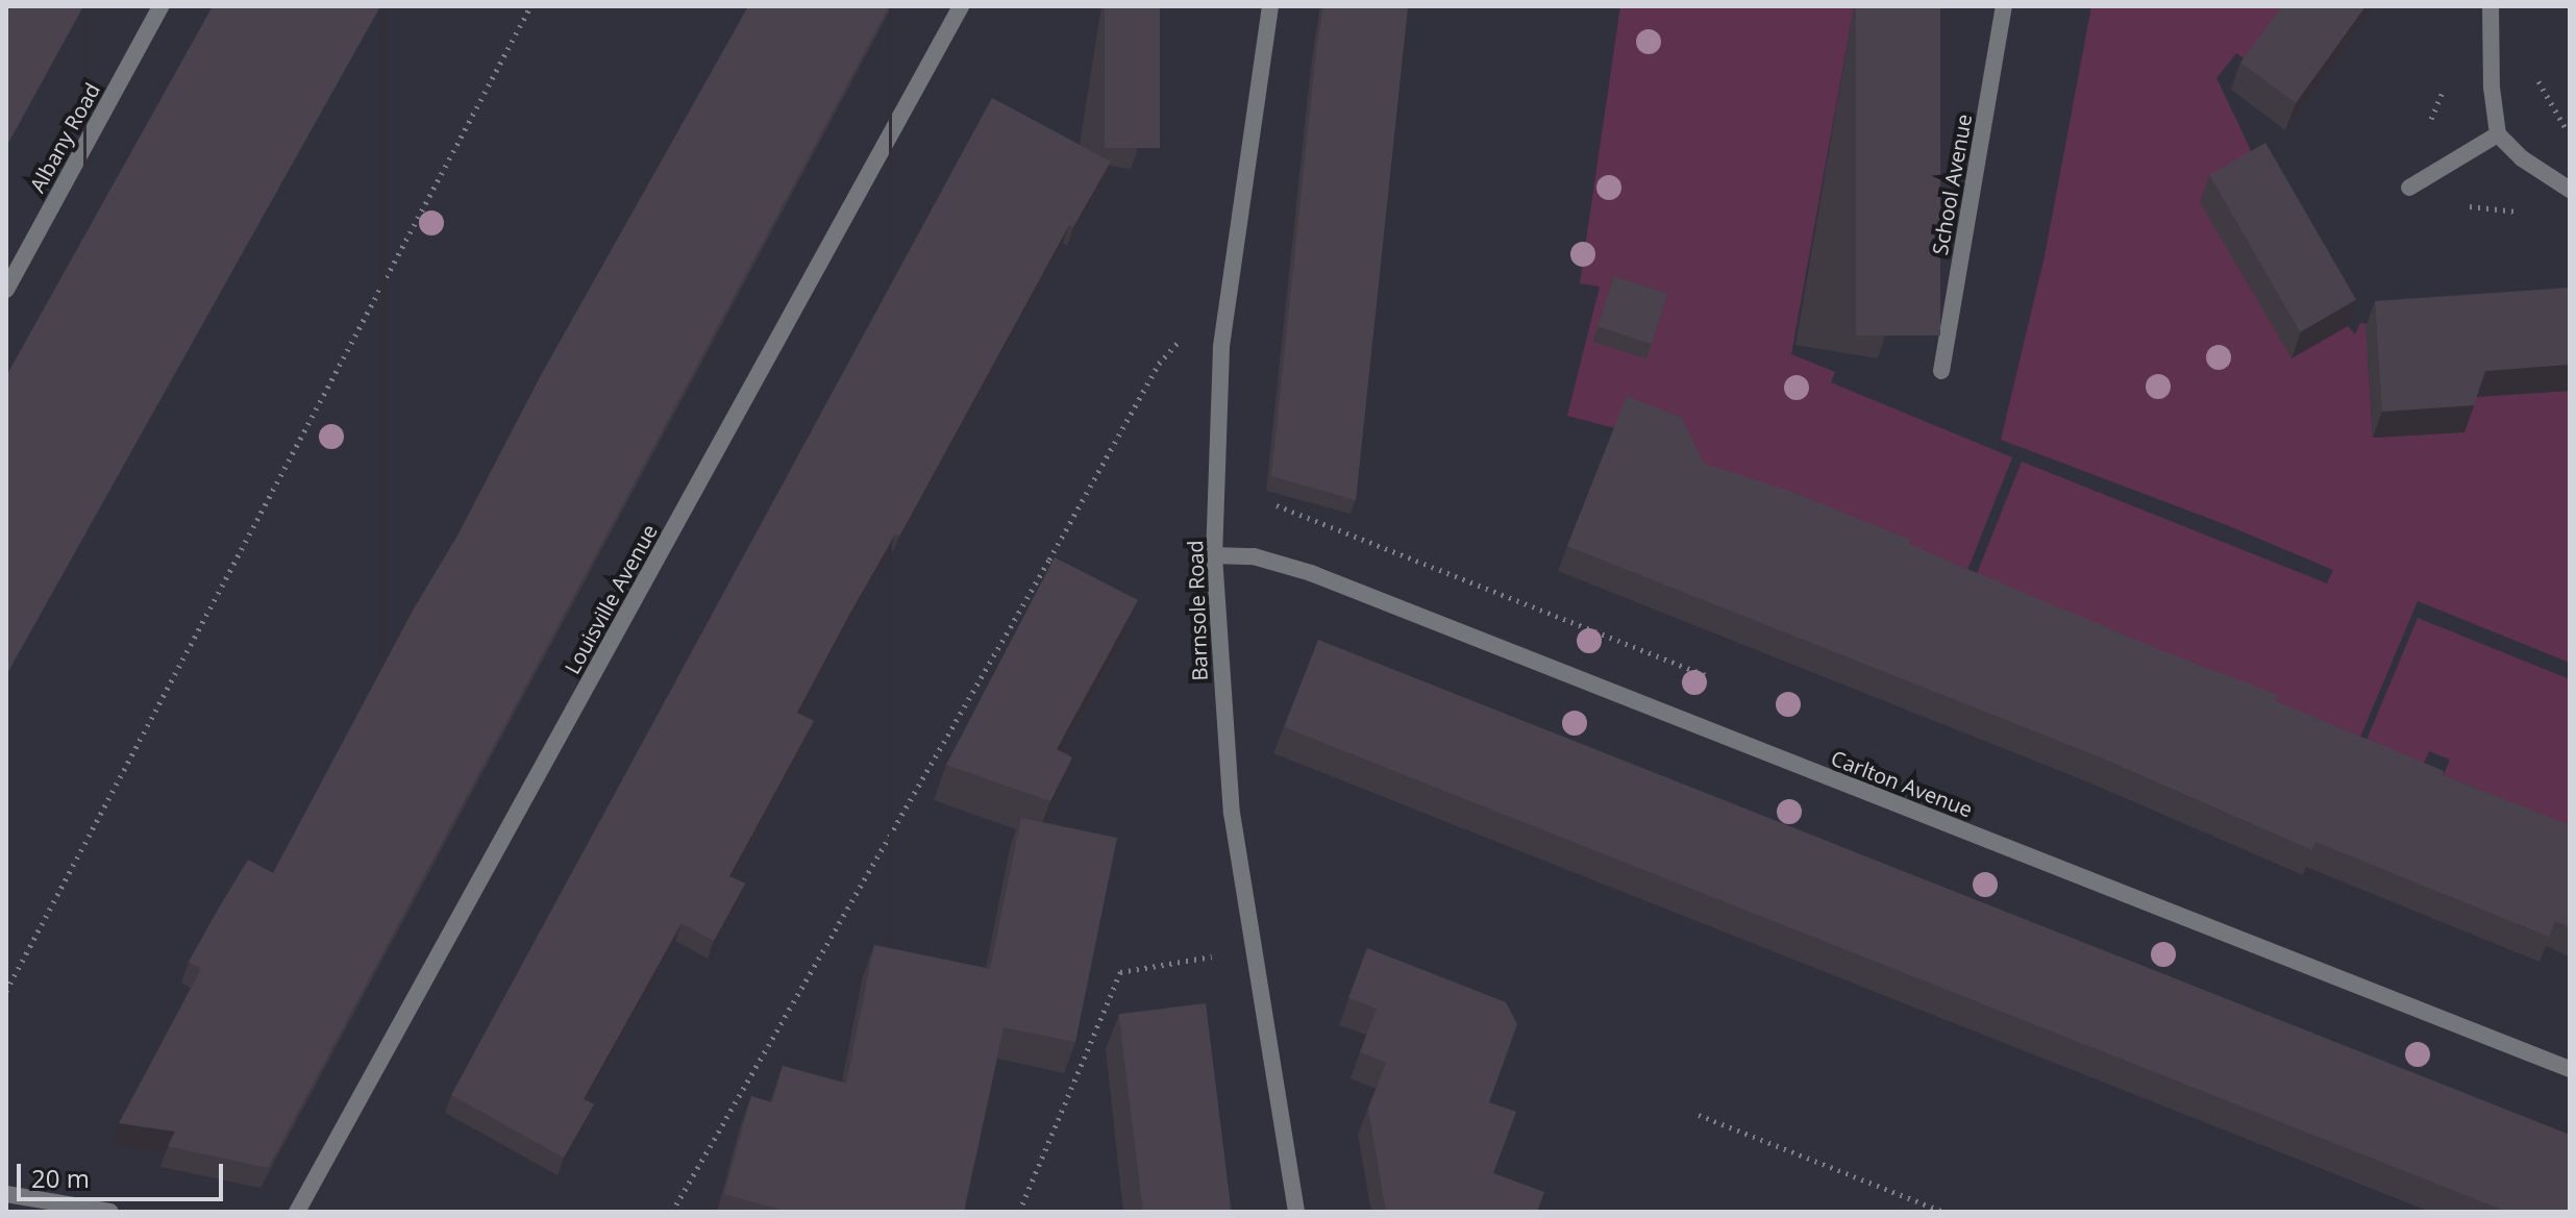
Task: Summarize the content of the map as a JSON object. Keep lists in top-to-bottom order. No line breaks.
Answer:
{"streets":{"street":["Albany Road","School Avenue","Louisville Avenue","Barnsole Road","Carlton Avenue"]},"crossings":[["Barnsole Road","Carlton Avenue"]],"scale_bar":"20 m"}
